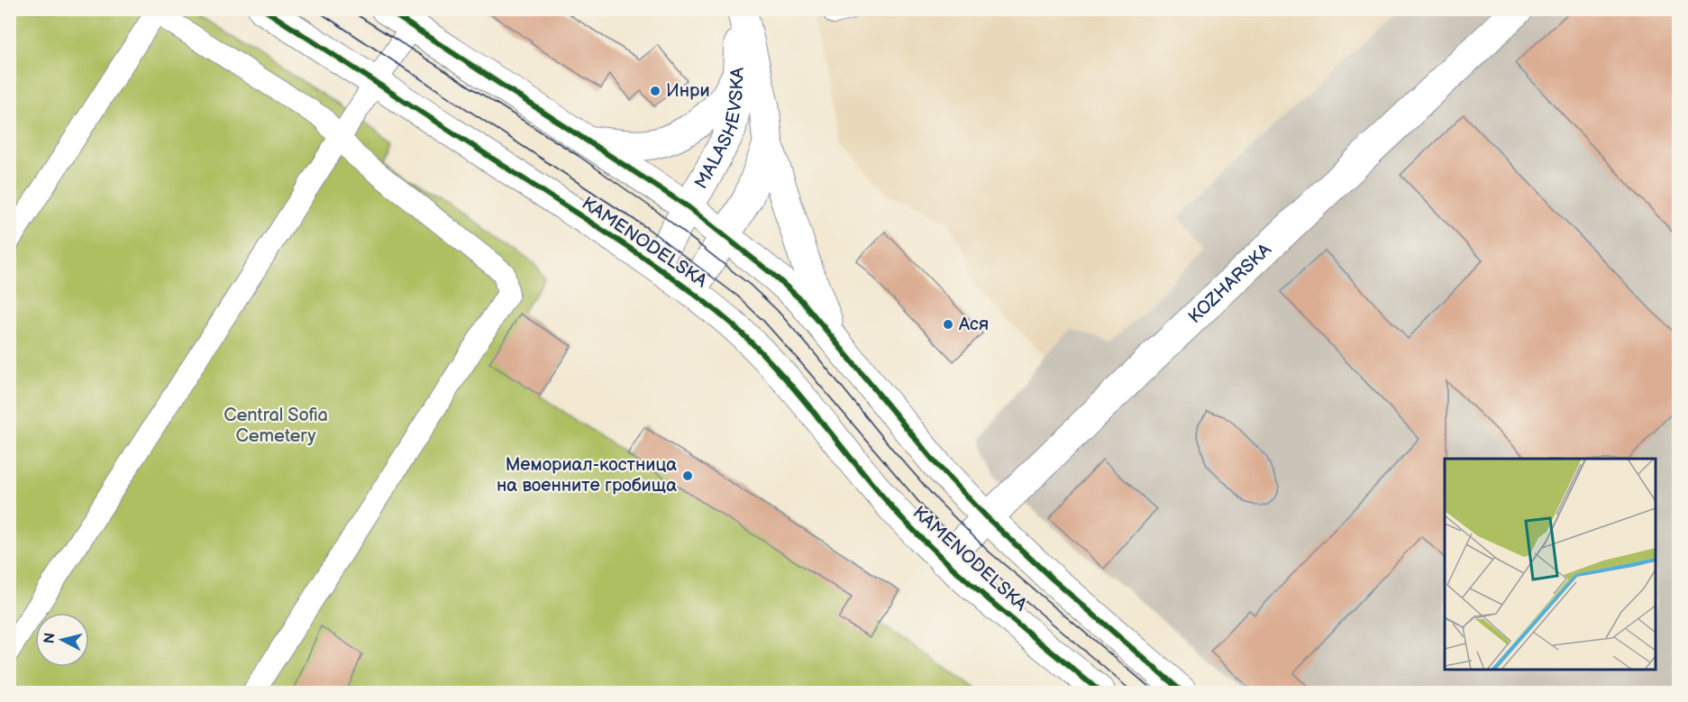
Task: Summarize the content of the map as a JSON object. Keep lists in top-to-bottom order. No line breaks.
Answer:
{"streets":{"street":["MALASHEVSKA","KAMENODELSKA","KOZHARSKA"]},"crossings":[["MALASHEVSKA","KAMENODELSKA"],["KAMENODELSKA","KOZHARSKA"]],"parks":["Central Sofia Cemetery"],"places":["Инри","Ася","Мемориал-костница на военните гробища"],"north":"left"}
